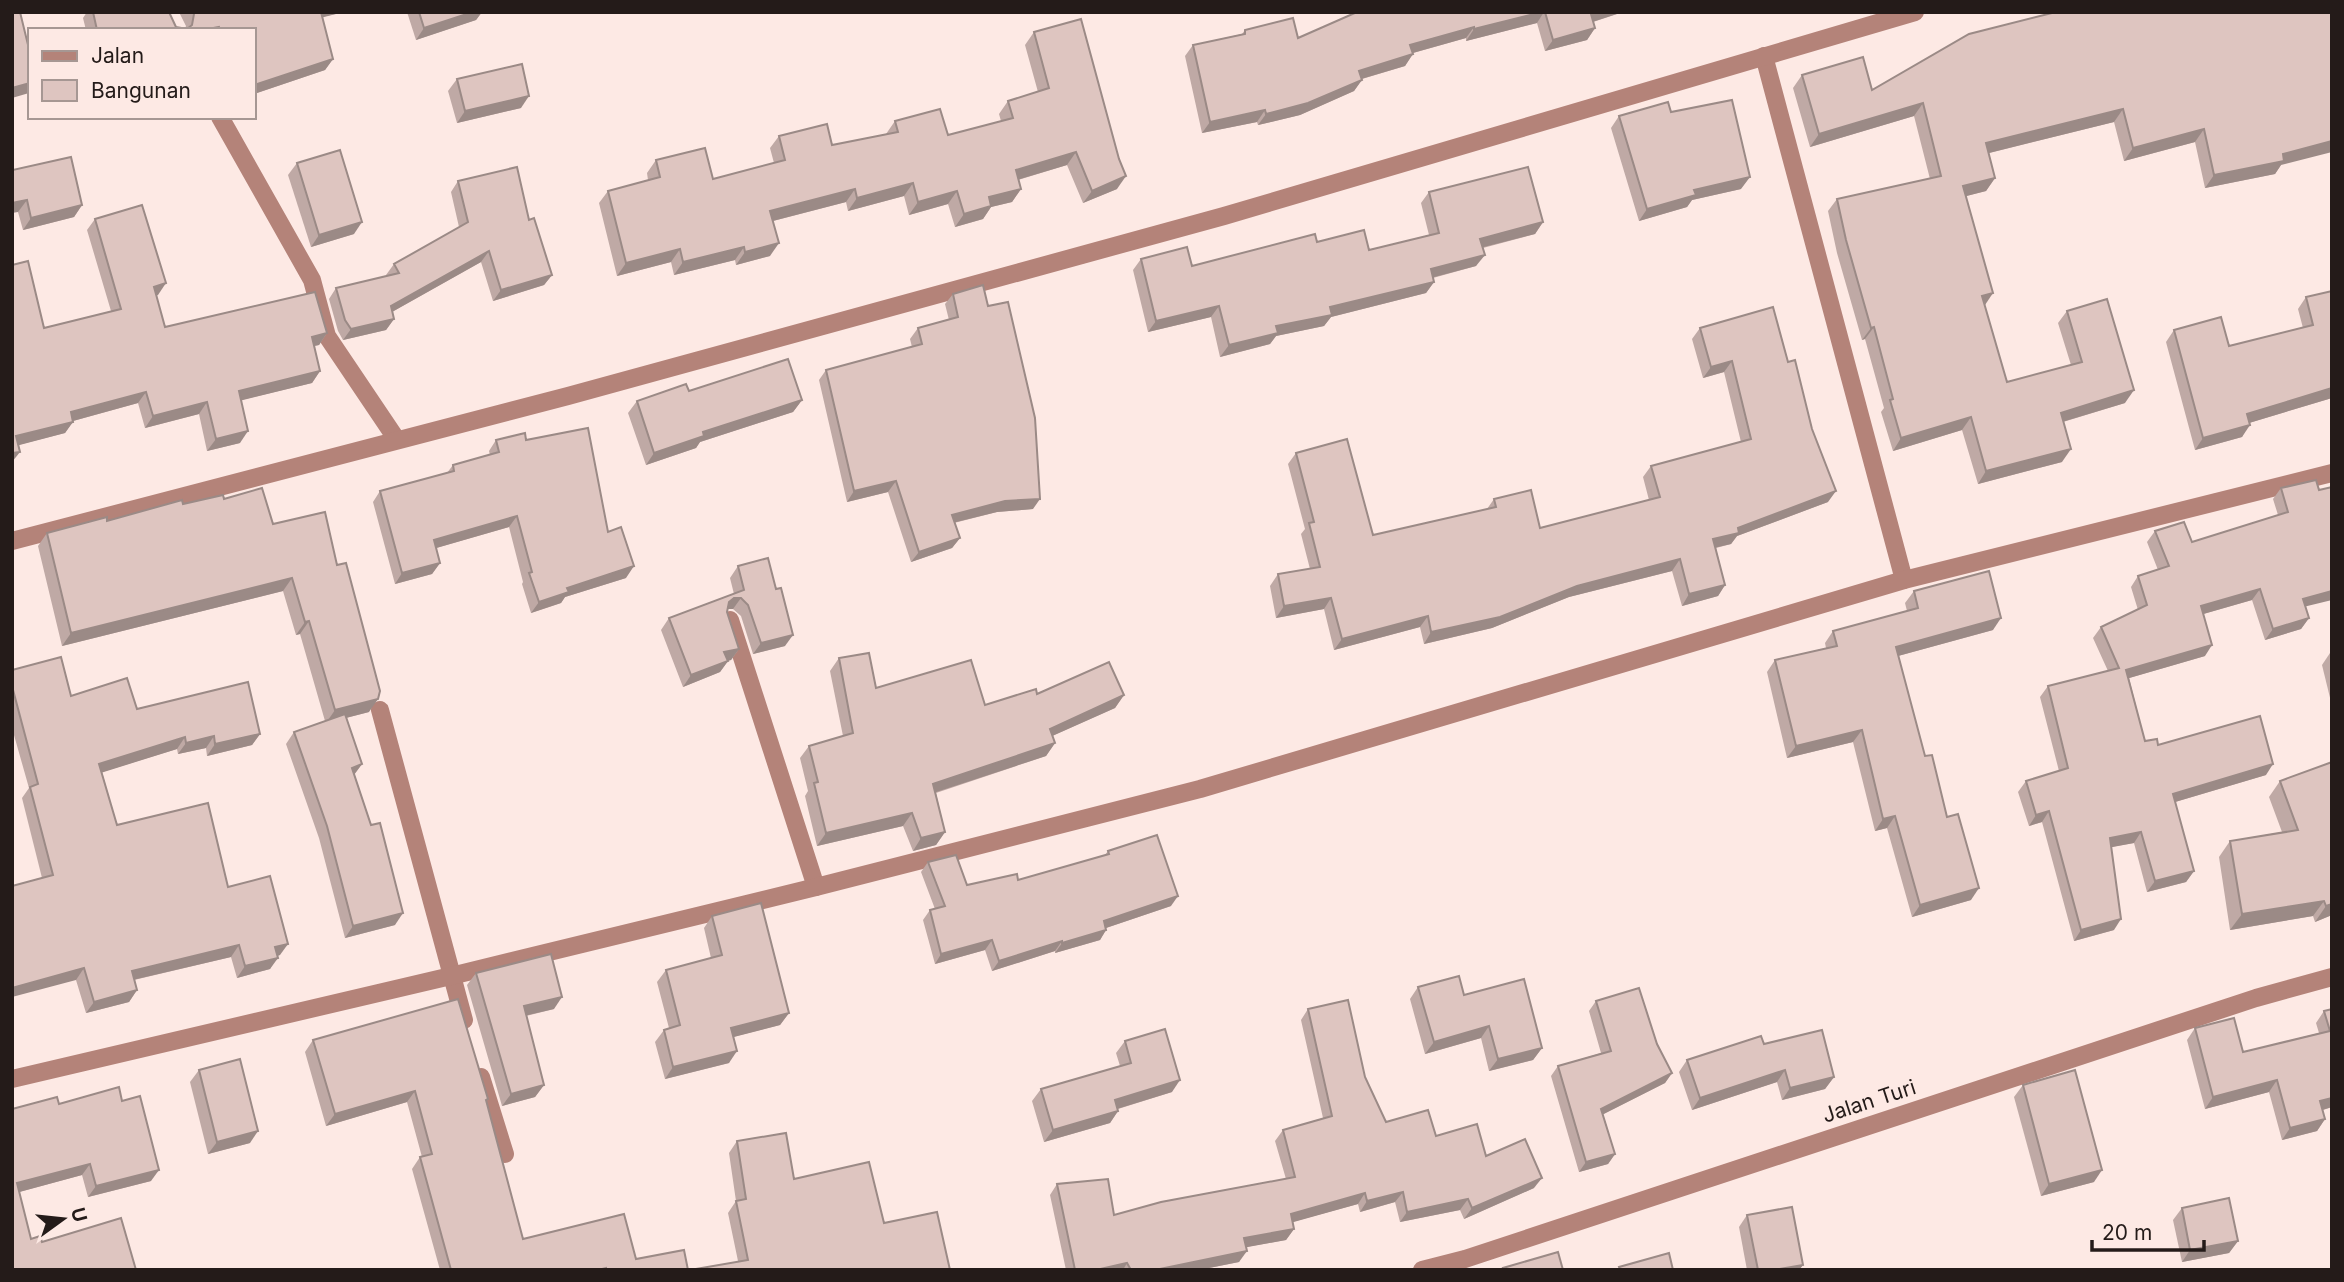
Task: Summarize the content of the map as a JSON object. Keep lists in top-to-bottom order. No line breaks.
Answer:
{"streets":{"street":["Jalan Turi"]},"legend":["Jalan","Bangunan"],"scale_bar":"20 m","north":"right"}
